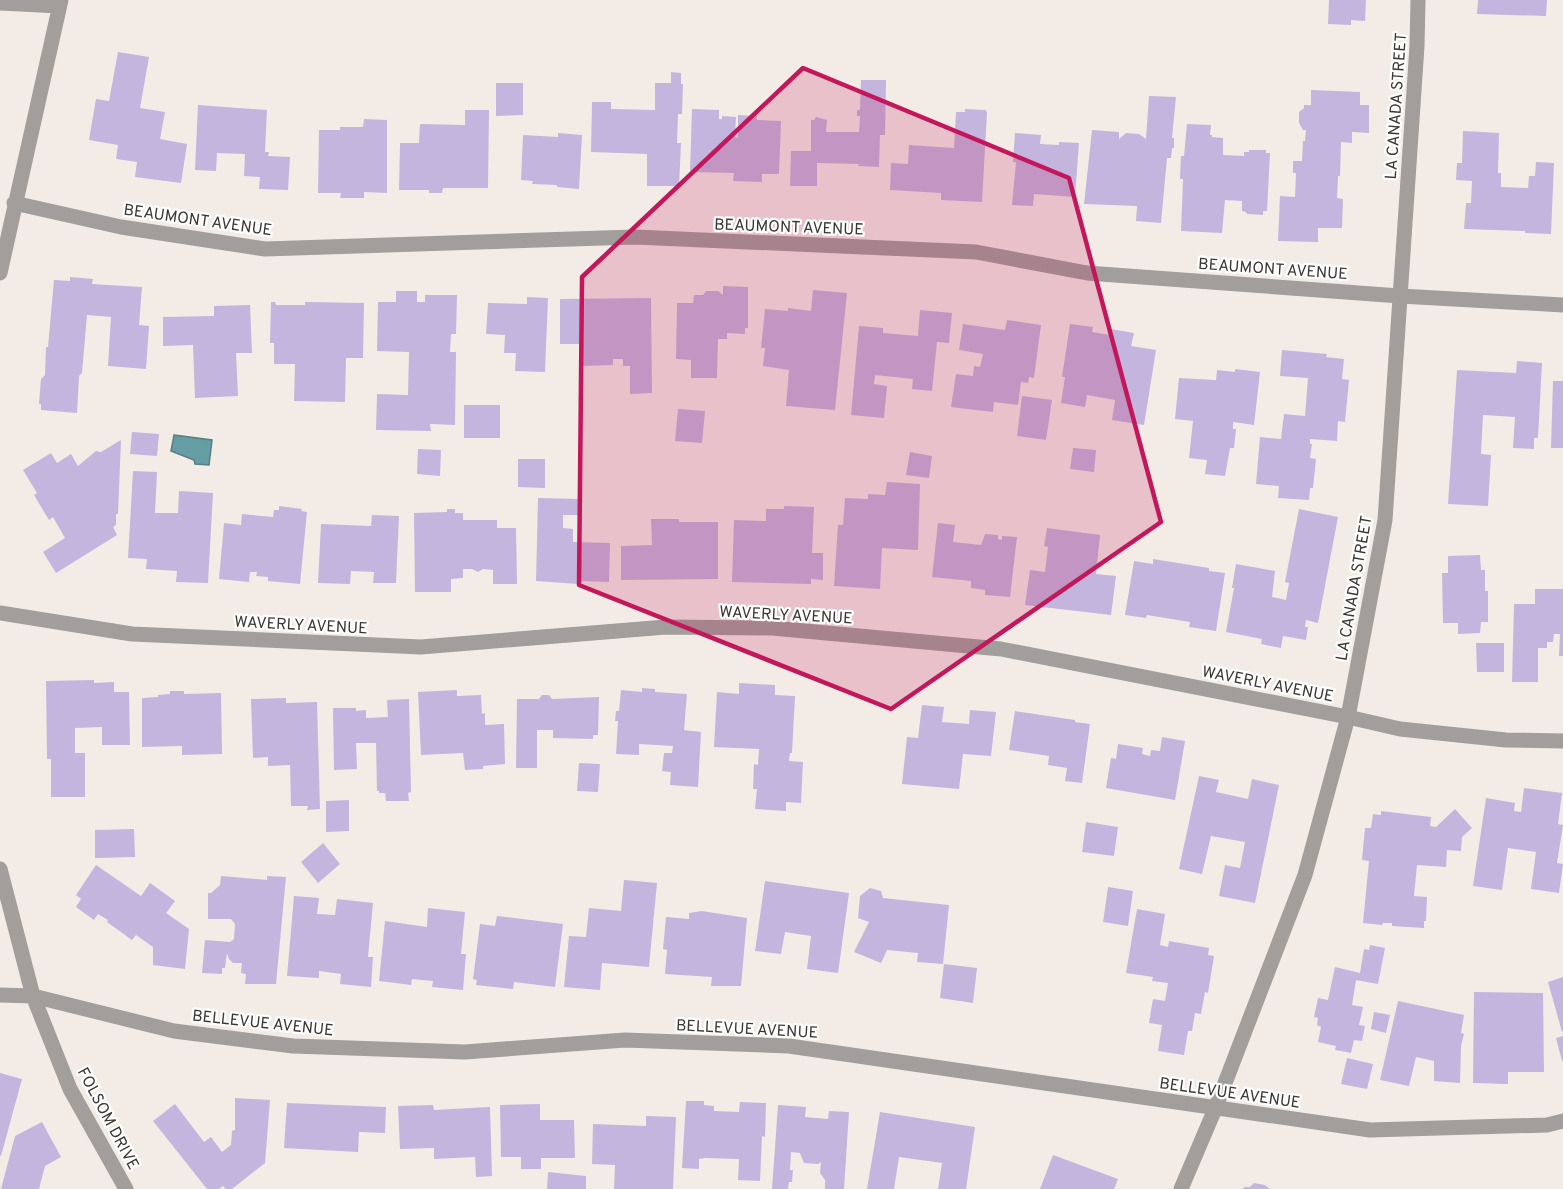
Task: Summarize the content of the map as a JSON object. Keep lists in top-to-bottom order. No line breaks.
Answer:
{"streets":{"street":["LA CANADA STREET","BEAUMONT AVENUE","WAVERLY AVENUE","BELLEVUE AVENUE","FOLSOM DRIVE"]},"crossings":[["LA CANADA STREET","BEAUMONT AVENUE"],["LA CANADA STREET","WAVERLY AVENUE"],["LA CANADA STREET","BELLEVUE AVENUE"],["BELLEVUE AVENUE","FOLSOM DRIVE"]]}
